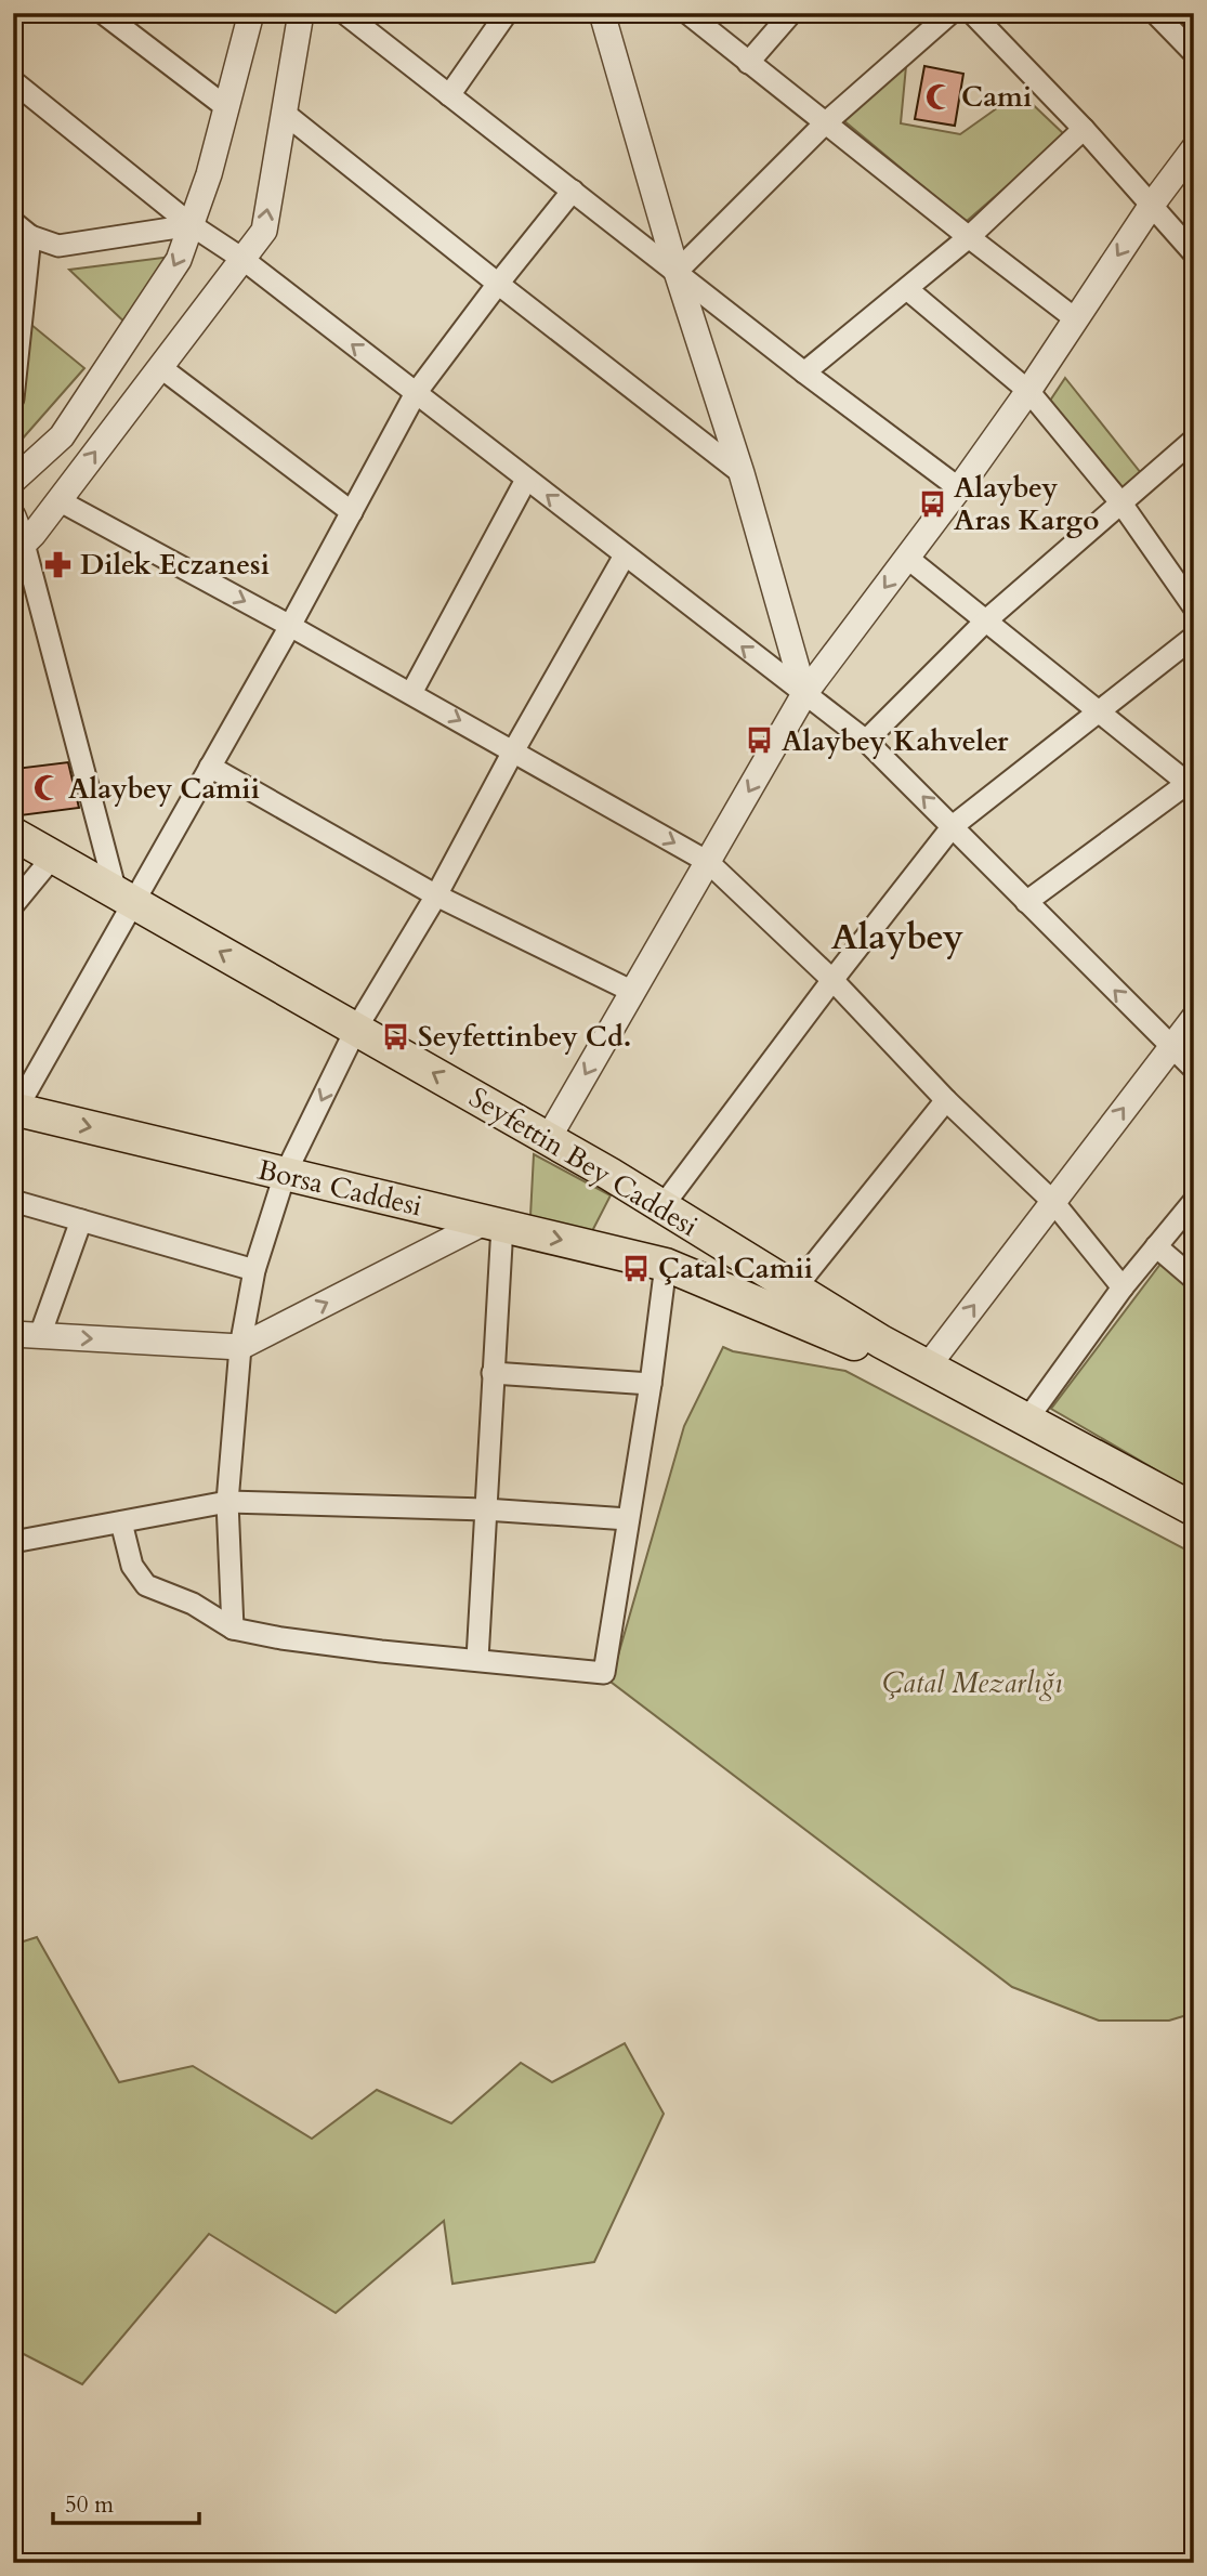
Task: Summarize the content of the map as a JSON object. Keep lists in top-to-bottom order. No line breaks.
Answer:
{"streets":{"main road":["Seyfettin Bey Caddesi","Borsa Caddesi"]},"crossings":[["Seyfettin Bey Caddesi","Borsa Caddesi"]],"one_way":["Borsa Caddesi"],"districts":["Alaybey"],"parks":["Çatal Mezarlığı"],"places":{"mosque":["Cami","Alaybey Camii"],"bus stop":["Alaybey Aras Kargo","Alaybey Kahveler","Seyfettinbey Cd.","Çatal Camii"],"pharmacy":["Dilek Eczanesi"]},"scale_bar":"50 m"}
